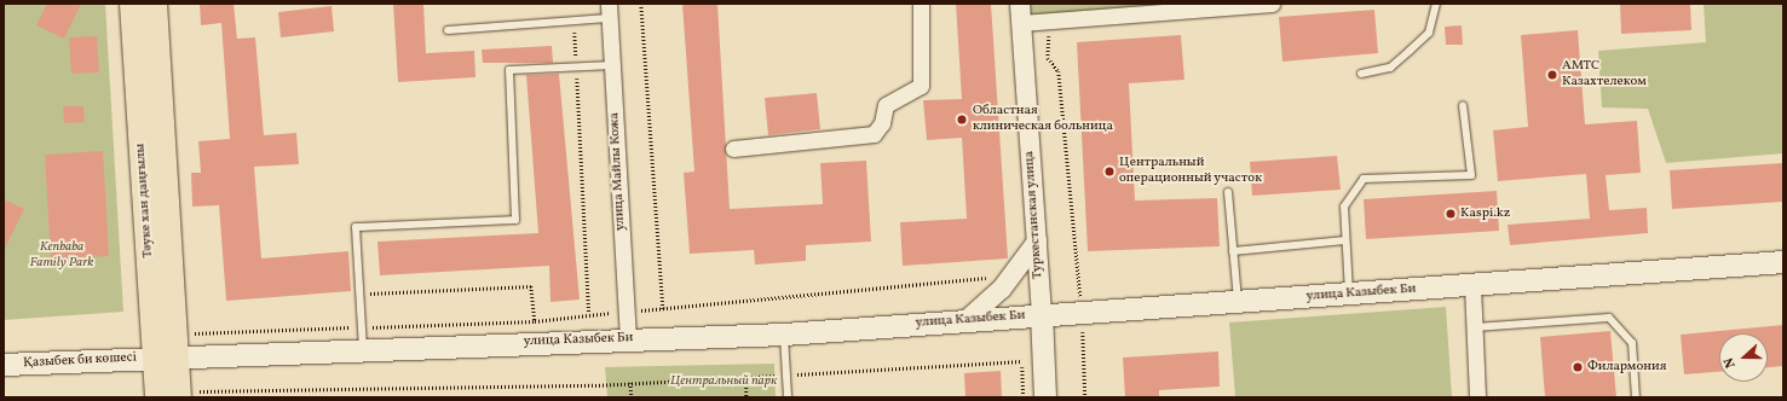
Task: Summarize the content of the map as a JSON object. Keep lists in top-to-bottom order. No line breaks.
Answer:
{"streets":{"main road":["Тәуке хан даңғылы","Туркестанская улица","улица Казыбек Би","Қазыбек би көшесі"],"street":["улица Майлы Кожа"]},"crossings":[["улица Майлы Кожа","улица Казыбек Би"],["Тәуке хан даңғылы","улица Казыбек Би"],["Тәуке хан даңғылы","Қазыбек би көшесі"],["Туркестанская улица","улица Казыбек Би"],["улица Казыбек Би","Қазыбек би көшесі"]],"parks":["Kenbaba Family Park","Центральный парк"],"places":["АМТС Казахтелеком","Областная клиническая больница","Центральный операционный участок","Kaspi.kz","Филармония"],"north":"left"}
